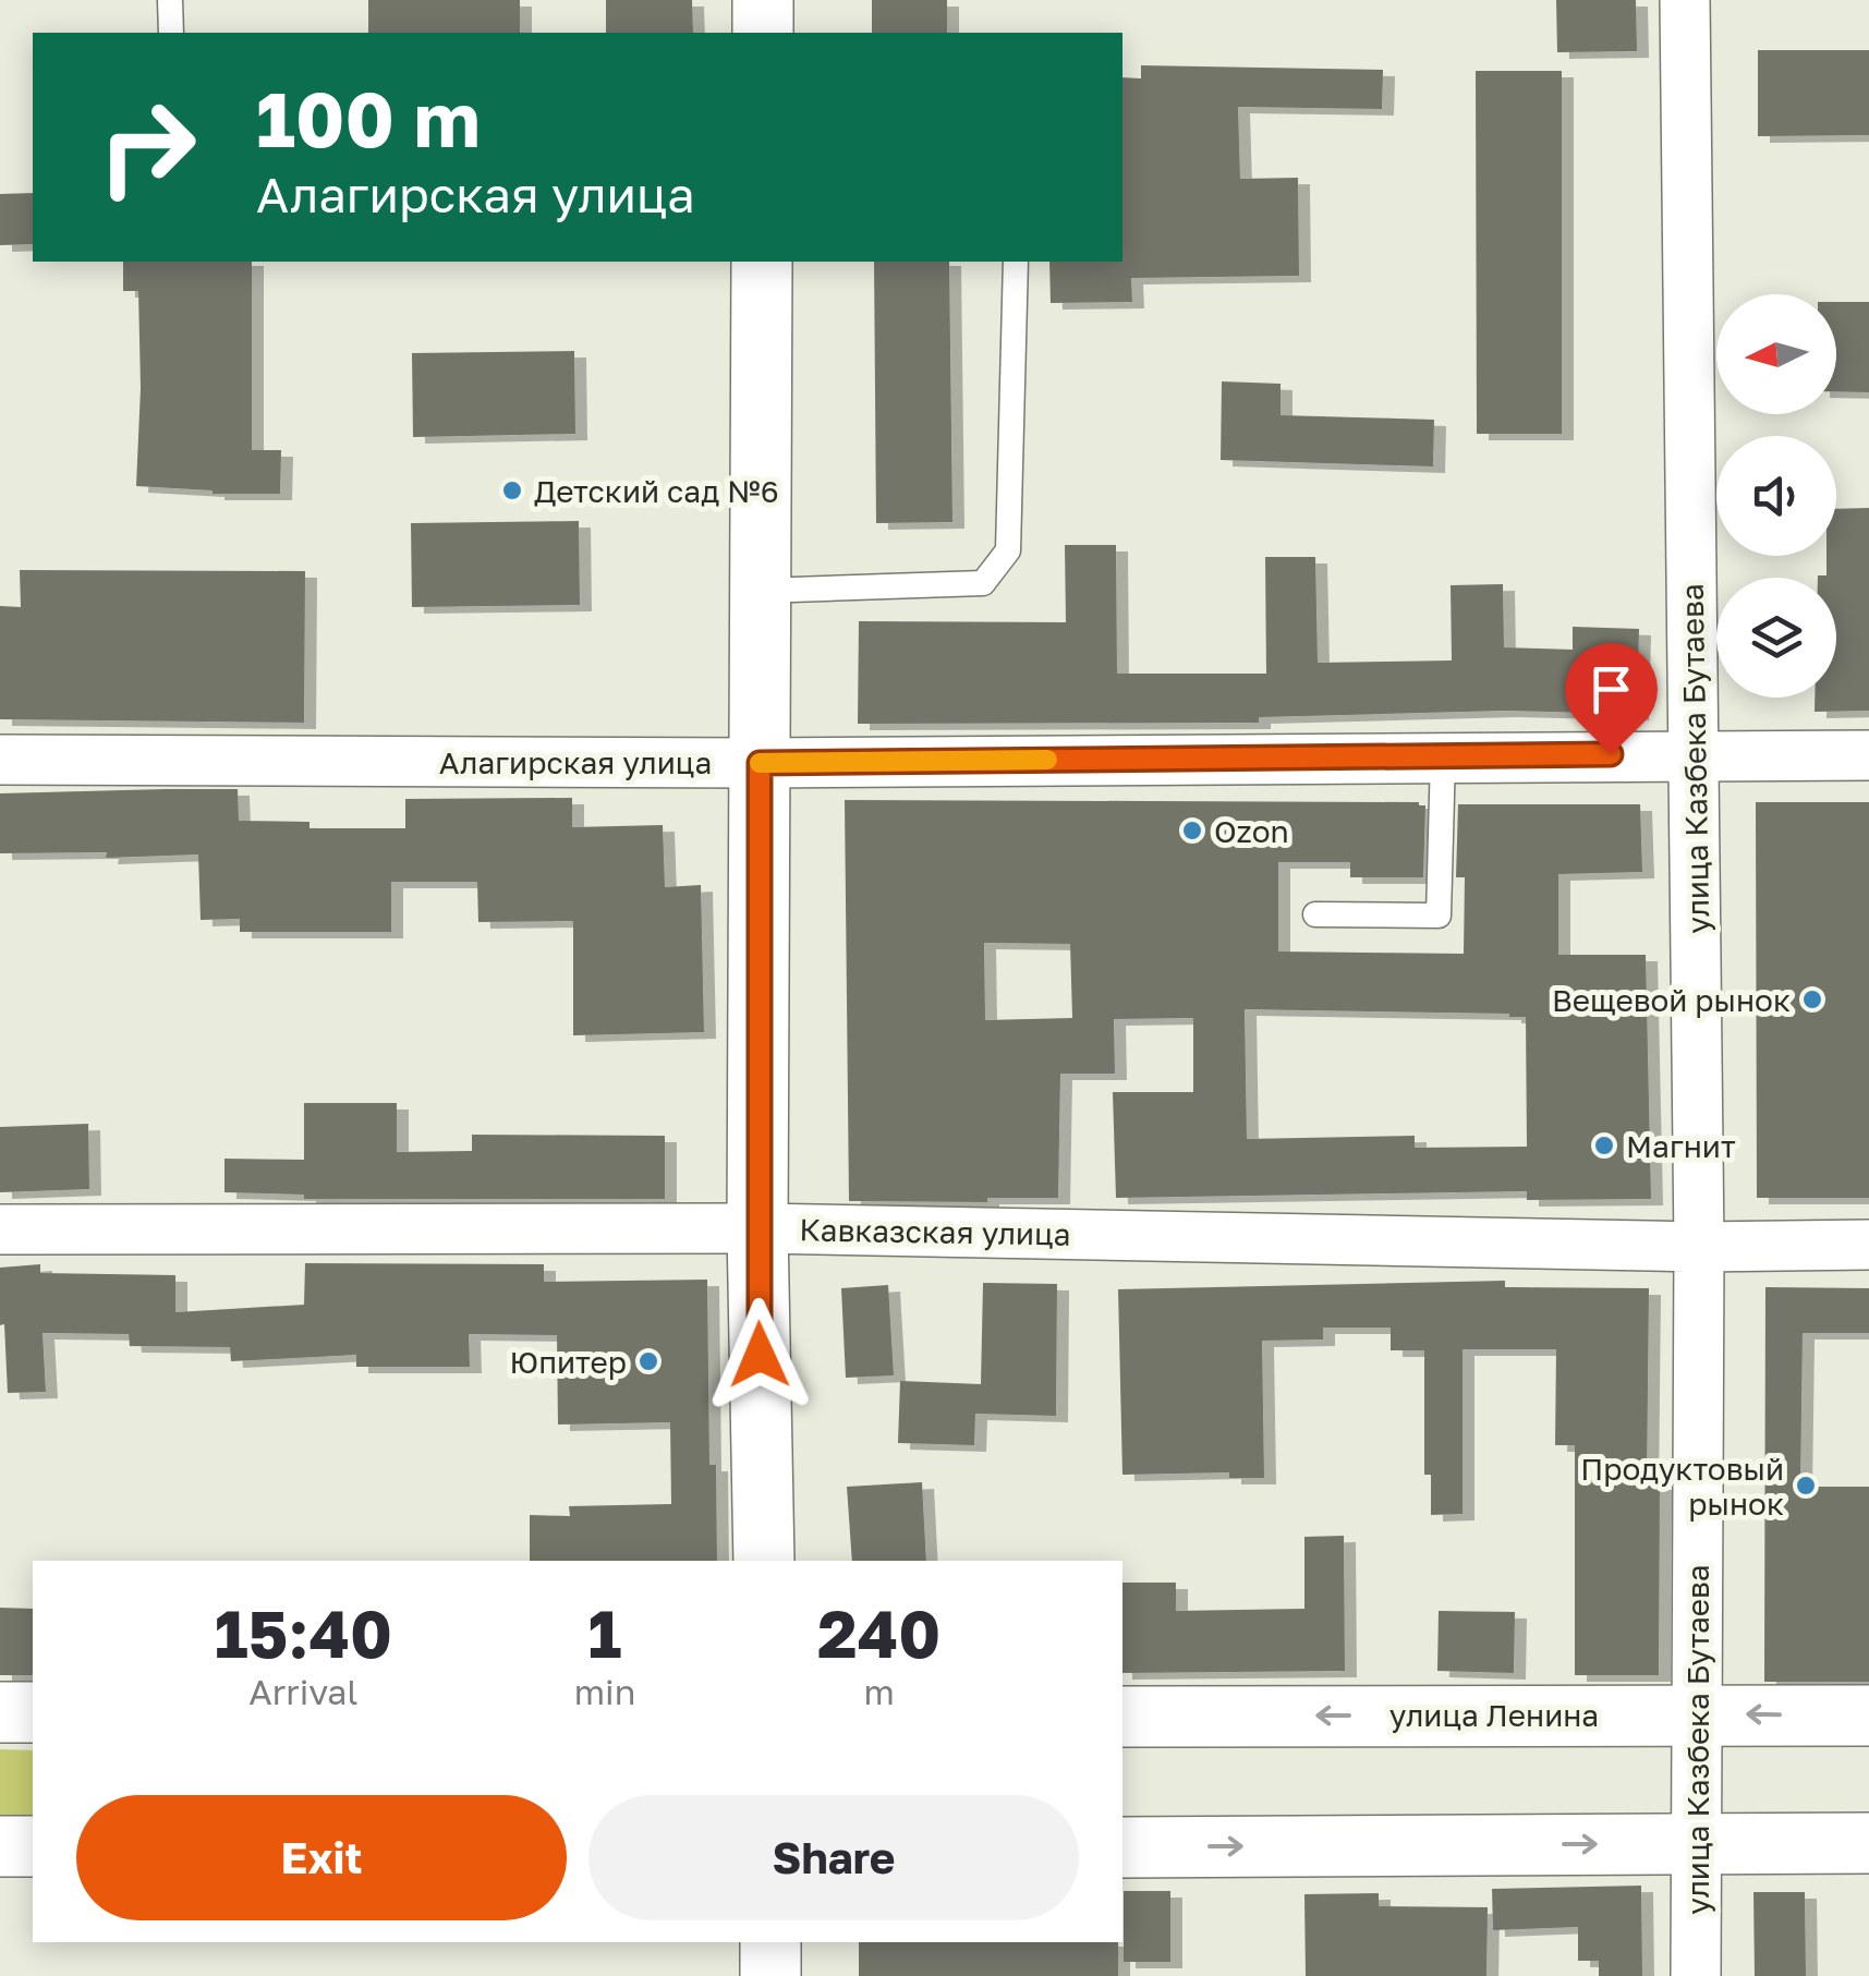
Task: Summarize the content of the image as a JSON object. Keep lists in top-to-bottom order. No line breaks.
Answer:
{"streets":{"street":["улица Казбека Бутаева","Алагирская улица","Кавказская улица","улица Ленина"]},"crossings":[["улица Казбека Бутаева","Алагирская улица"],["улица Казбека Бутаева","Кавказская улица"],["улица Казбека Бутаева","улица Ленина"]],"places":["Детский сад №6","Ozon","Вещевой рынок","Магнит","Юпитер","Продуктовый рынок"],"north":"left","page":{"turn":["100 m","Алагирская улица"],"eta":["15:40","Arrival","1","min","240","m"],"buttons":["Exit","Share"]}}
